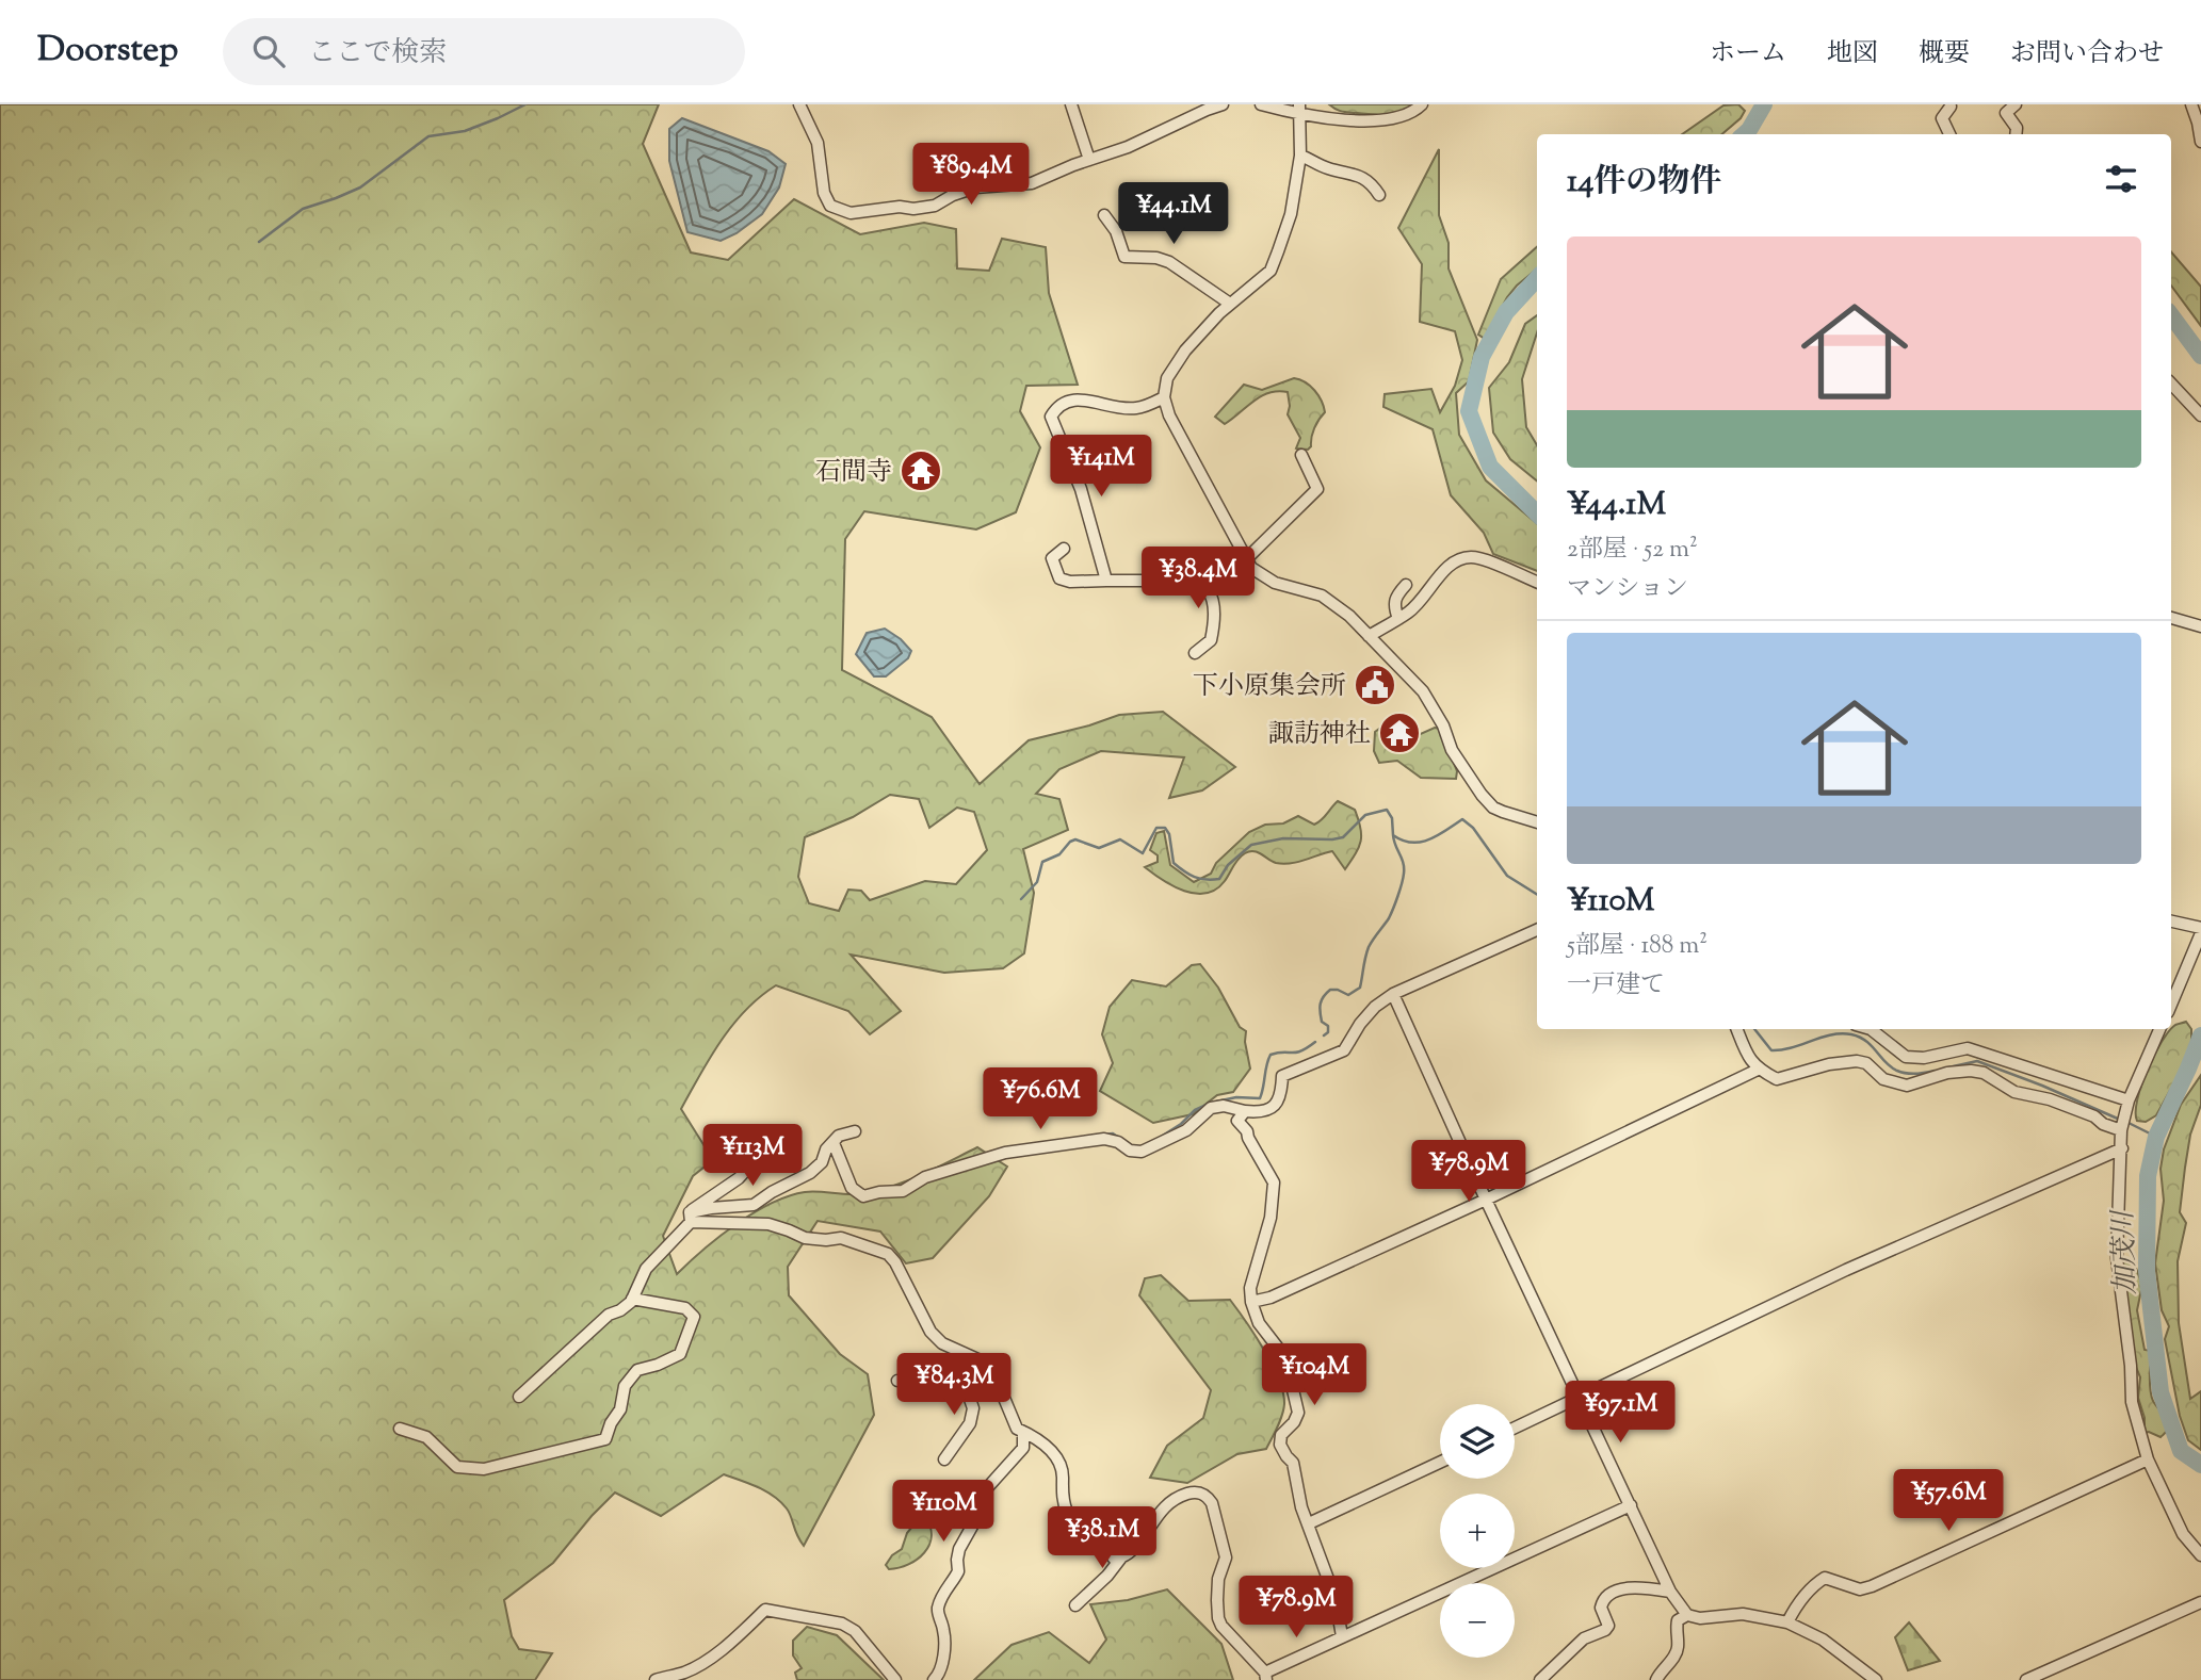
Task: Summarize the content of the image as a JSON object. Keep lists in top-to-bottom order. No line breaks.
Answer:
{"water":["加茂川"],"places":{"temple":["石間寺","諏訪神社"],"public building":["下小原集会所"]},"page":{"header":"Doorstep","search":"ここで検索","nav":["ホーム","地図","概要","お問い合わせ"],"heading":"14件の物件","price":["¥89.4M","¥44.1M","¥141M","¥38.4M","¥76.6M","¥113M","¥78.9M","¥104M","¥84.3M","¥97.1M","¥57.6M","¥110M","¥38.1M","¥78.9M"],"list":[{"name":"¥44.1M","note":"2部屋 · 52 m² · マンション"},{"name":"¥110M","note":"5部屋 · 188 m² · 一戸建て"}],"map_buttons":["+","−"]}}
